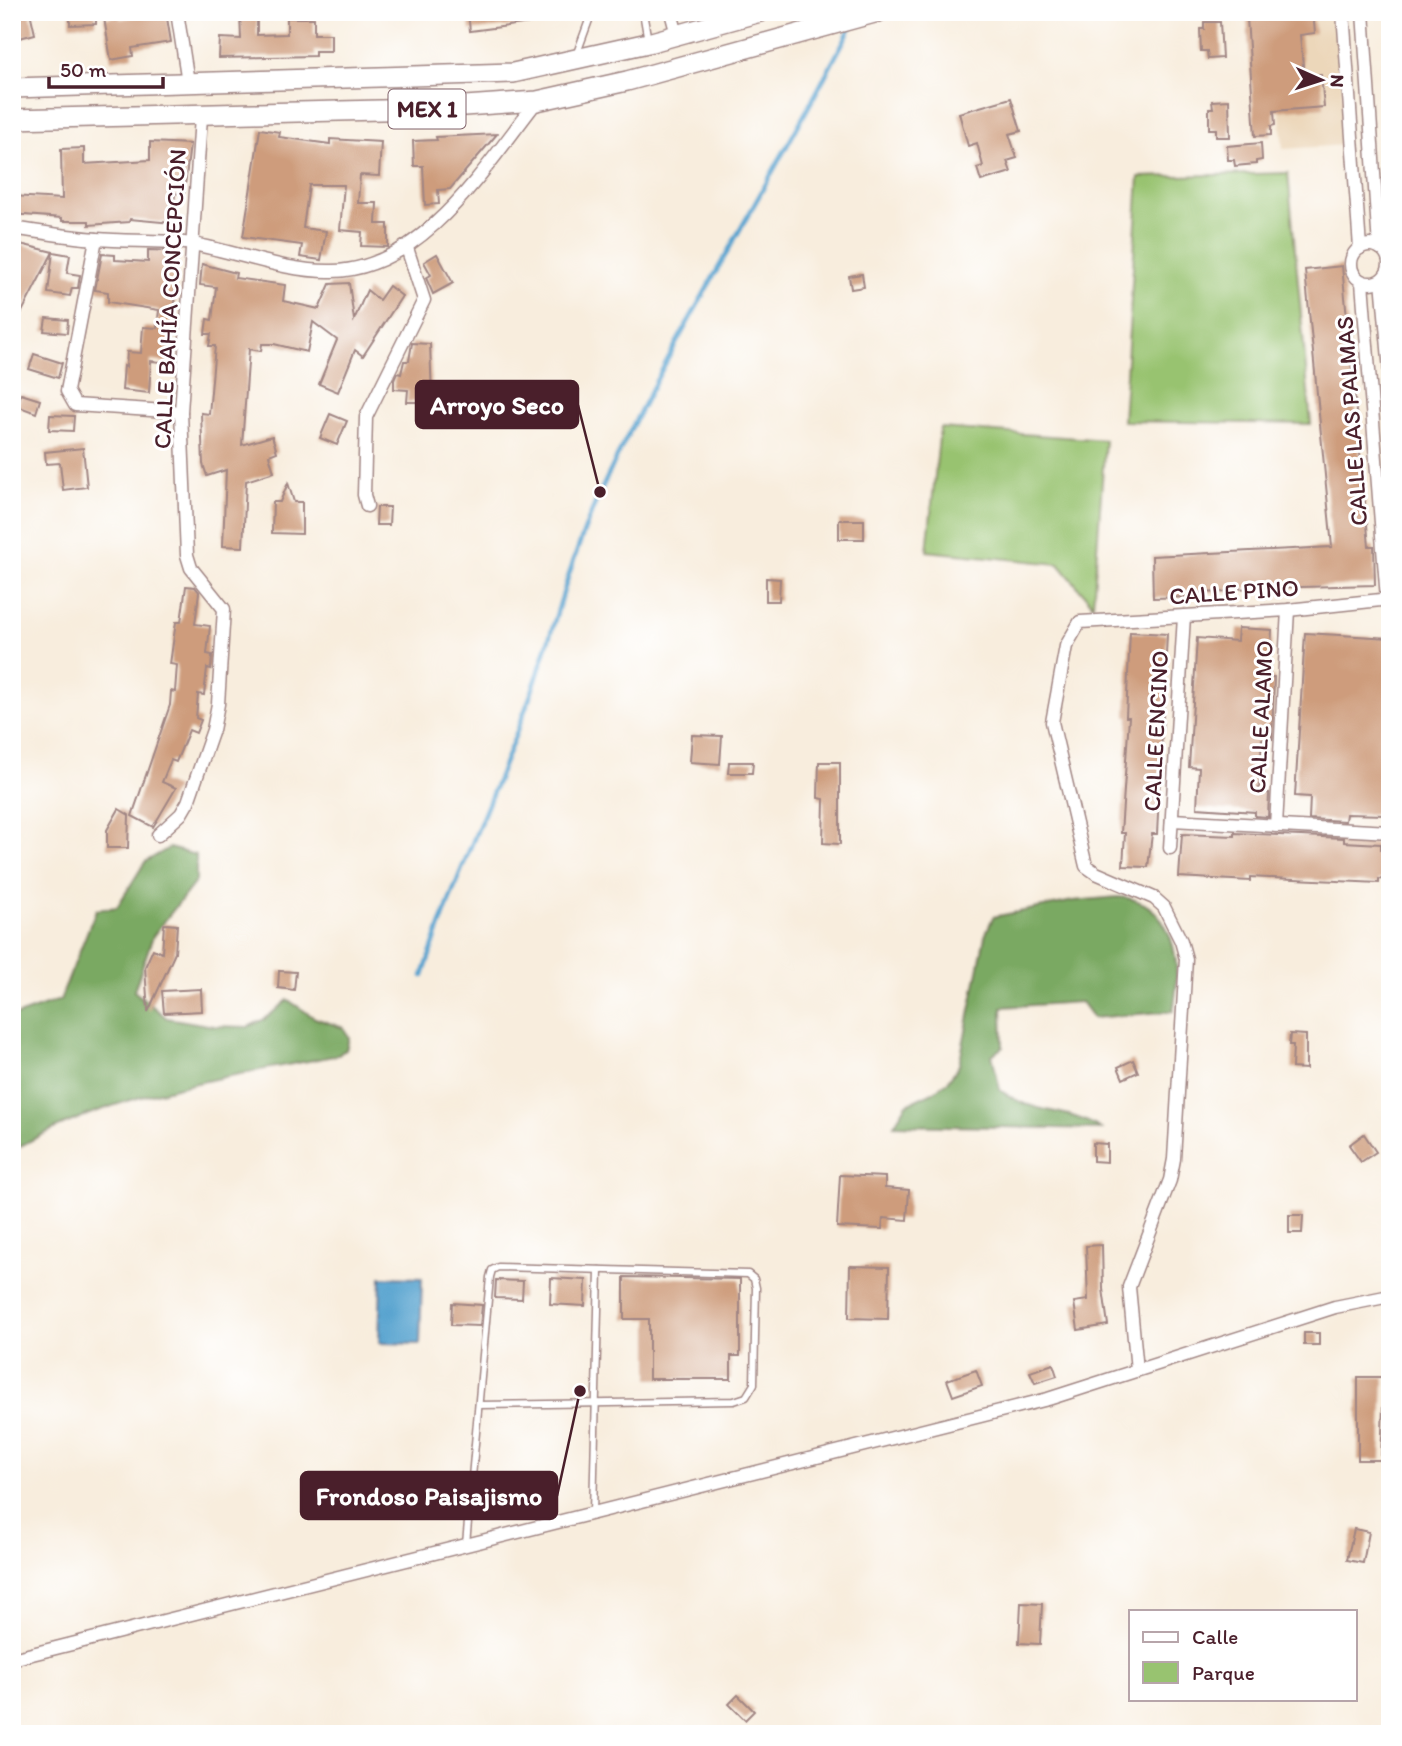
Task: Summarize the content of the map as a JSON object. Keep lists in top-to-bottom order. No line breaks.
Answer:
{"streets":{"main road":["MEX 1"],"street":["CALLE BAHÍA CONCEPCIÓN","CALLE LAS PALMAS","CALLE PINO","CALLE ALAMO","CALLE ENCINO"]},"crossings":[["MEX 1","CALLE BAHÍA CONCEPCIÓN"],["CALLE LAS PALMAS","CALLE PINO"],["CALLE PINO","CALLE ALAMO"],["CALLE PINO","CALLE ENCINO"]],"places":["Arroyo Seco","Frondoso Paisajismo"],"legend":["Calle","Parque"],"scale_bar":"50 m","north":"right"}
